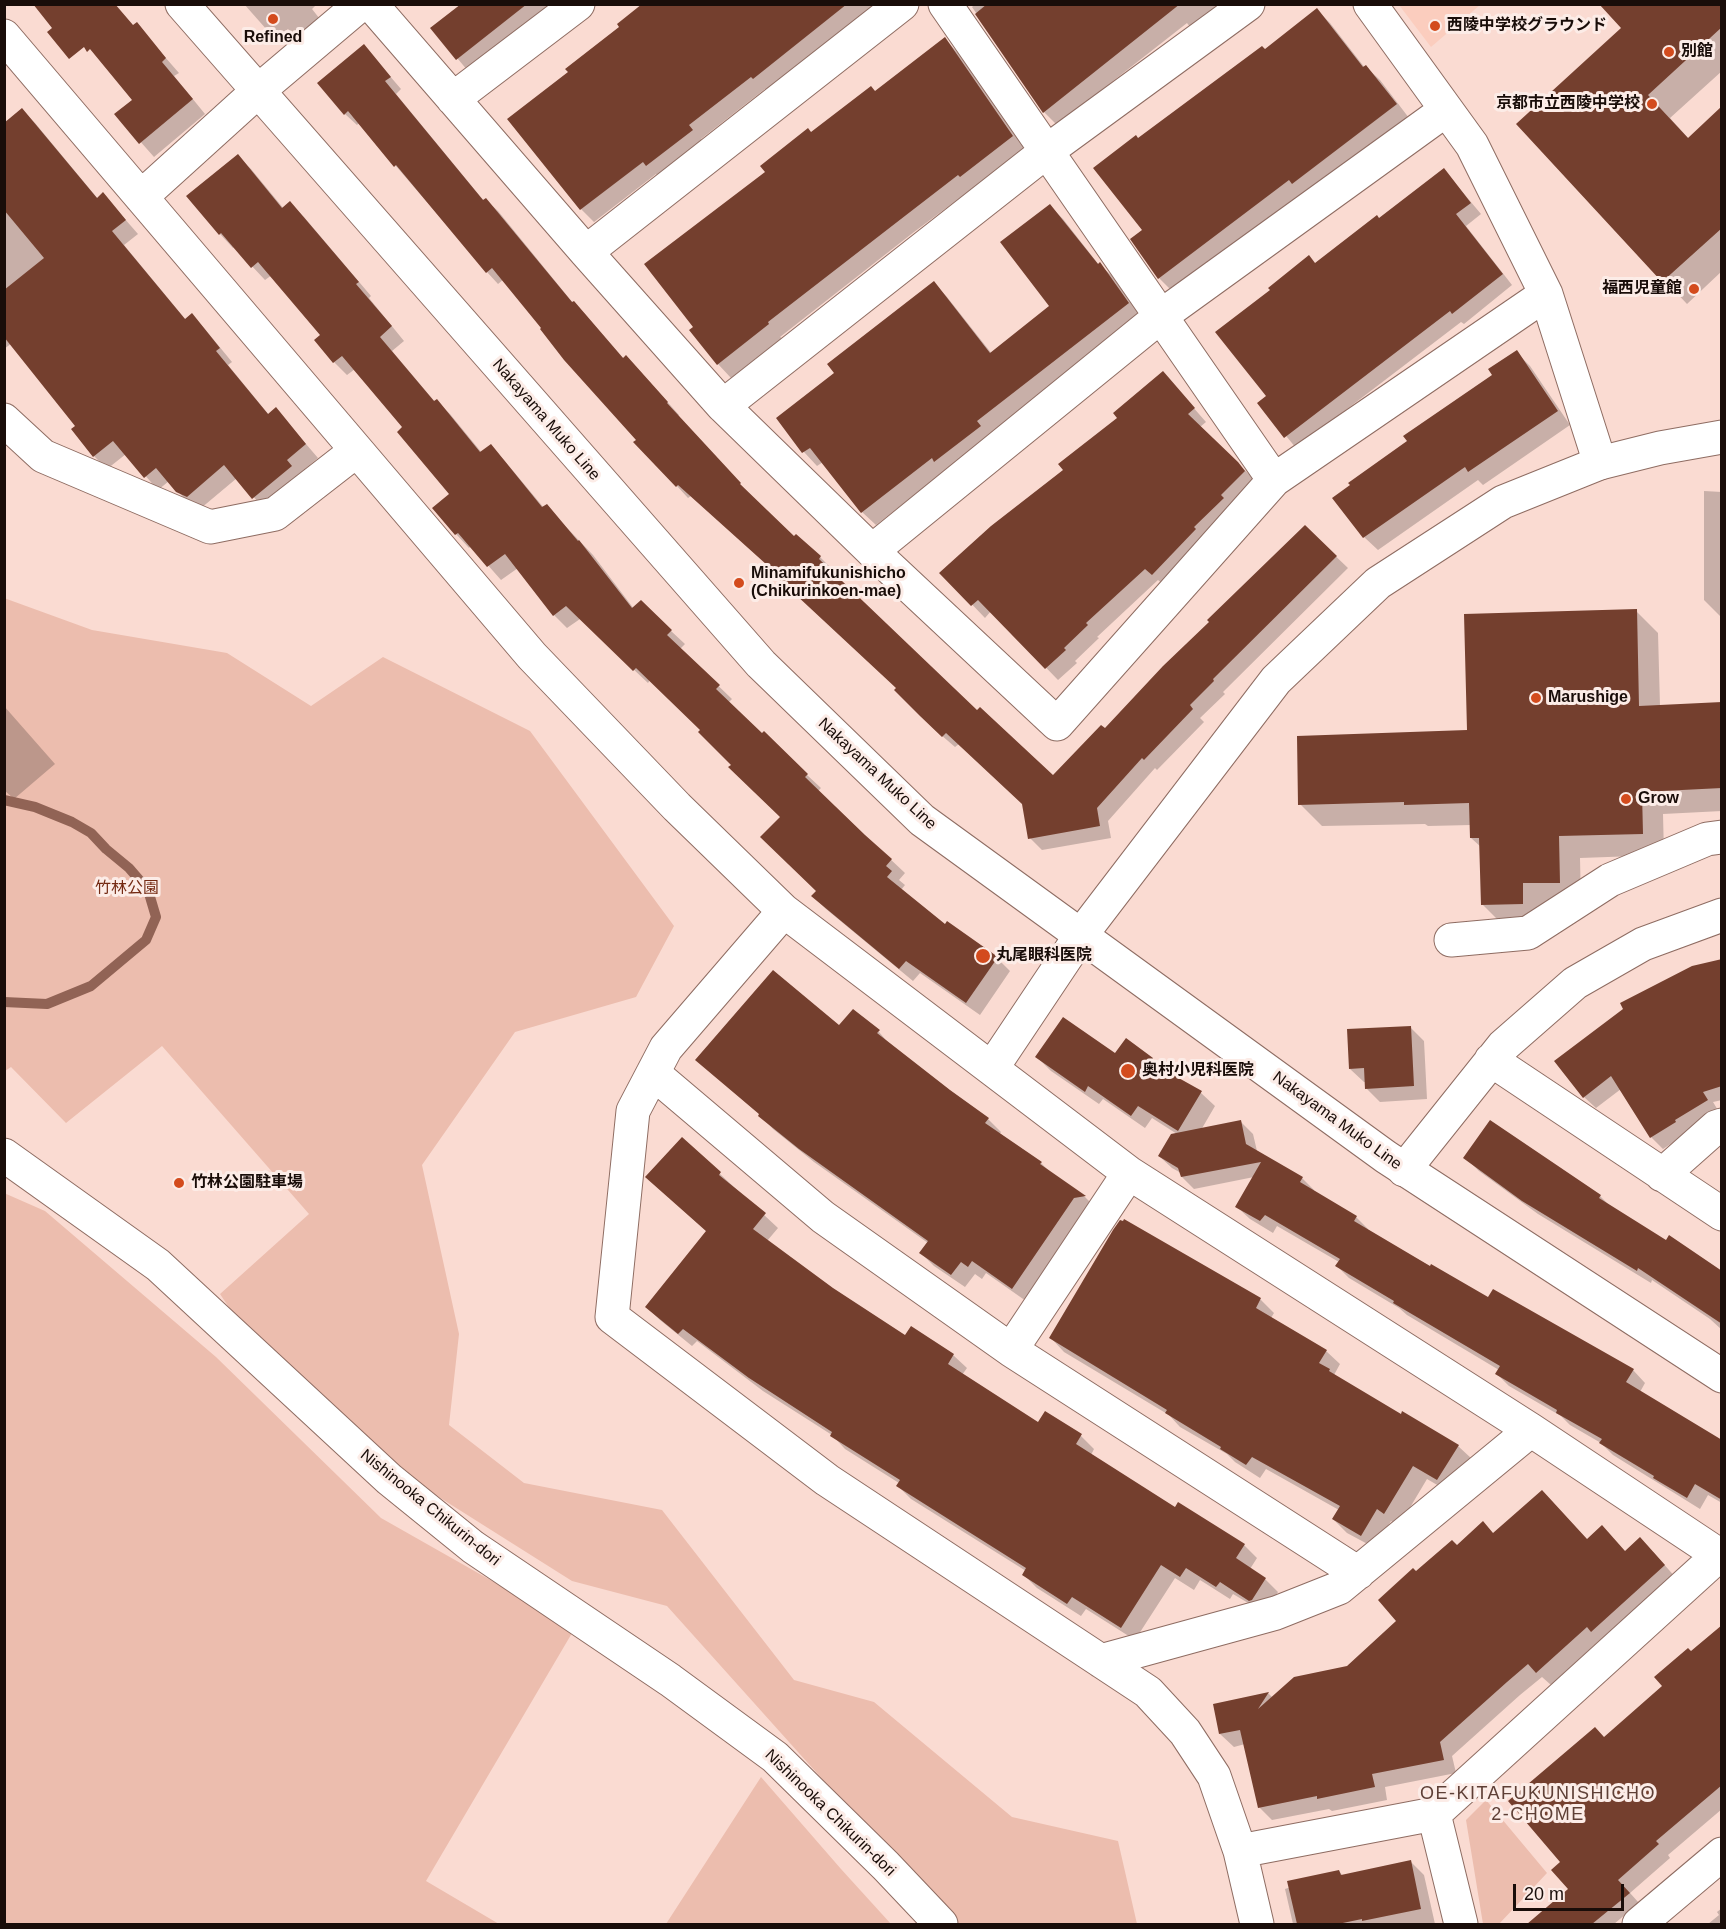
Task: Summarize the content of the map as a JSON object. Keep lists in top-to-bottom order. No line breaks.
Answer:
{"streets":{"street":["Nakayama Muko Line","Nishinooka Chikurin-dori"]},"districts":["OE-KITAFUKUNISHICHO 2-CHOME"],"parks":["竹林公園"],"places":["Refined","西陵中学校グラウンド","別館","京都市立西陵中学校","福西児童館","Minamifukunishicho (Chikurinkoen-mae)","Marushige","Grow","丸尾眼科医院","奥村小児科医院","竹林公園駐車場"],"scale_bar":"20 m"}
